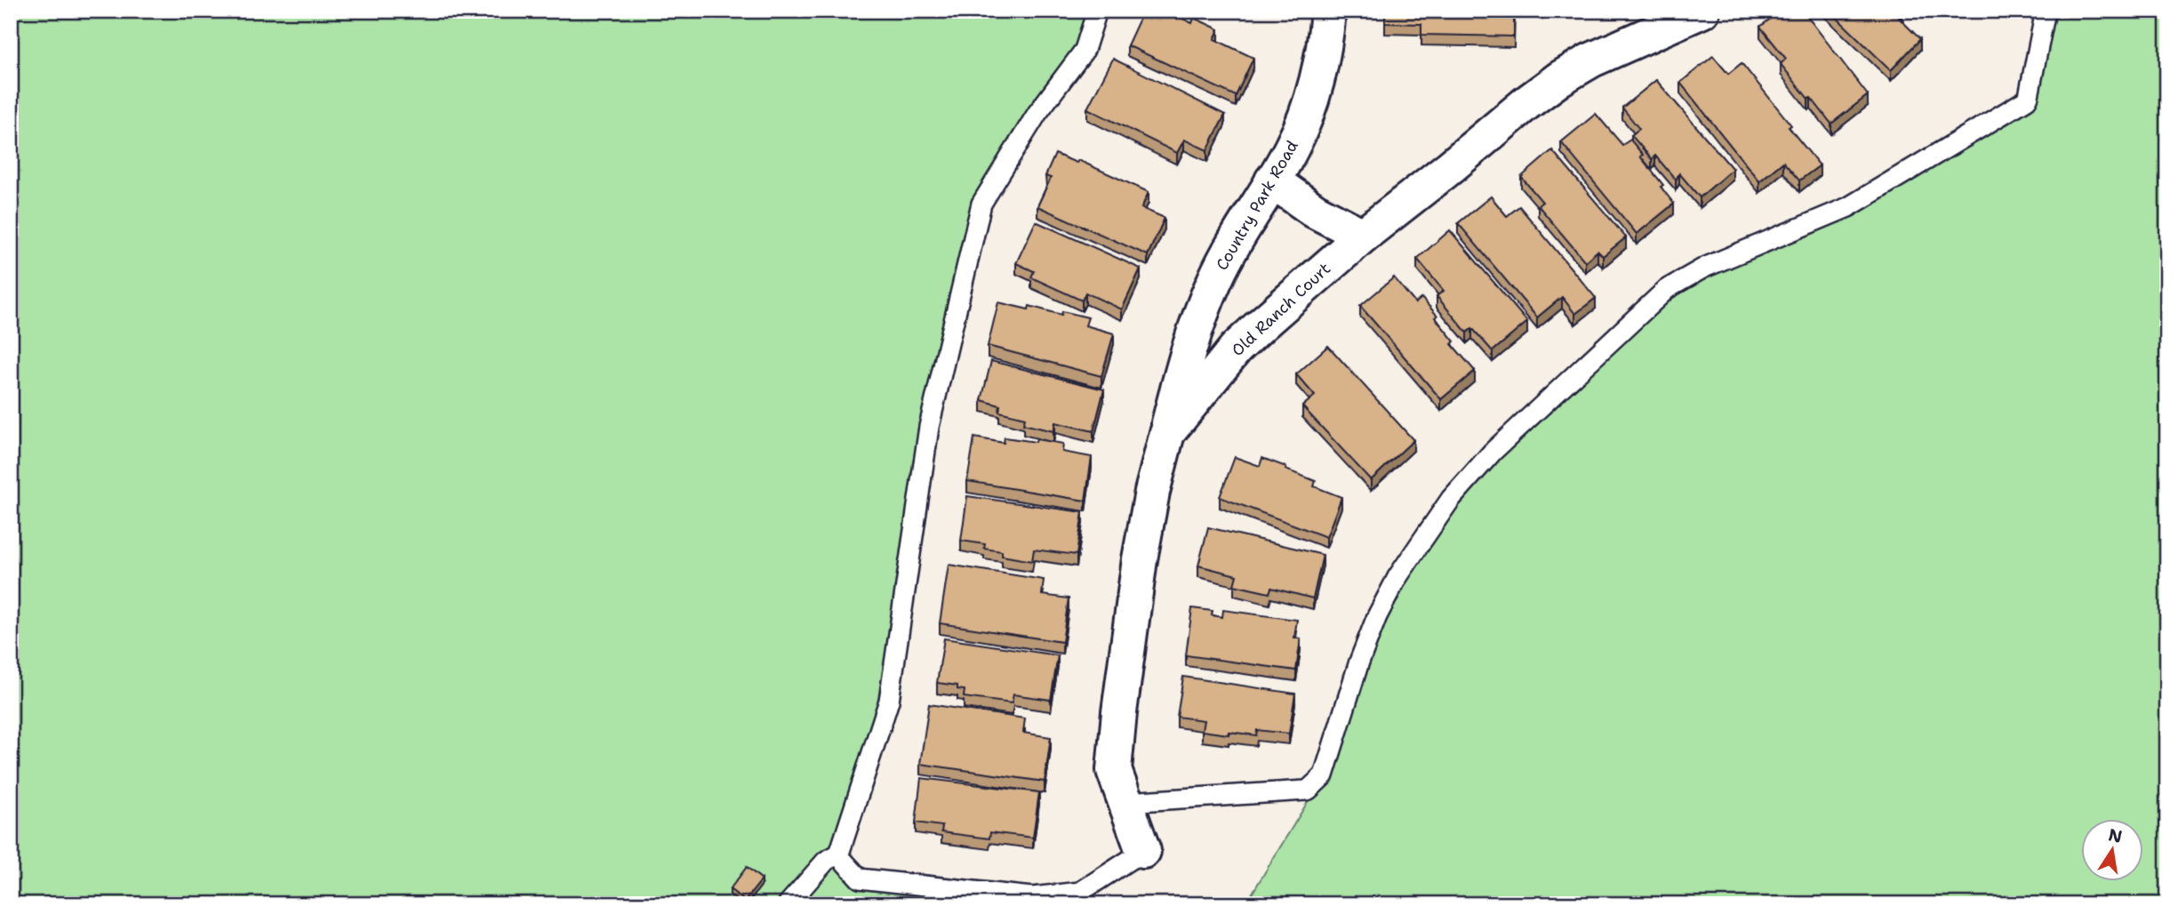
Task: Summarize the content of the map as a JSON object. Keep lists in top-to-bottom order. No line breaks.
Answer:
{"streets":{"street":["Country Park Road","Old Ranch Court"]},"crossings":[["Country Park Road","Old Ranch Court"]],"north":"top"}
